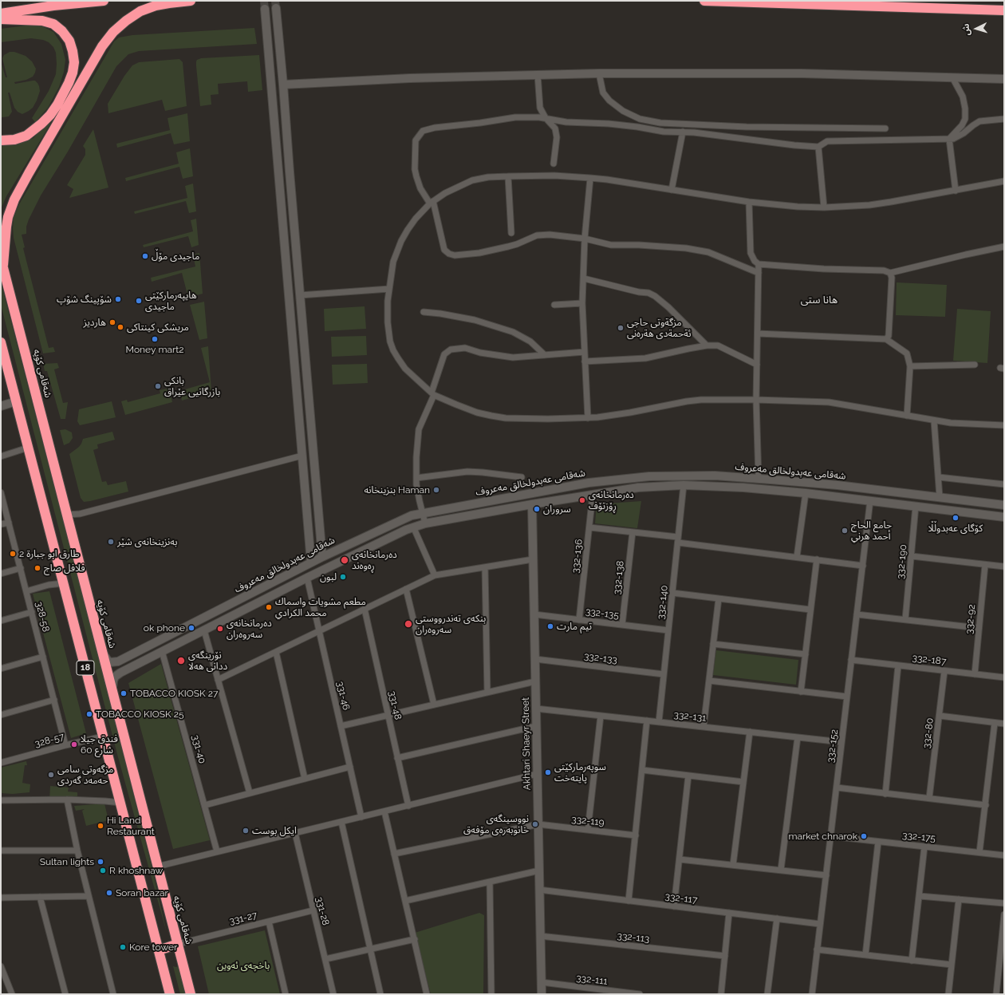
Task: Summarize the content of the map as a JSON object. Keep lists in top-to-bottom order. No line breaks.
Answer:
{"streets":{"highway":["شەقامی کۆیە","18"],"street":["شەقامی عەبدولخالق مەعروف","332-136","332-190","332-138","332-140","332-135","328-58","332-92","332-133","332-187","331-46","331-48","332-131","332-80","328-57","Akhtari Shaeyr Street","332-152","331-40","332-119","332-175","332-117","331-28","331-27","332-113","332-111"]},"crossings":[["شەقامی کۆیە","شەقامی عەبدولخالق مەعروف"],["شەقامی کۆیە","331-27"],["شەقامی عەبدولخالق مەعروف","332-136"],["شەقامی عەبدولخالق مەعروف","332-190"],["شەقامی عەبدولخالق مەعروف","332-140"],["شەقامی عەبدولخالق مەعروف","331-46"],["شەقامی عەبدولخالق مەعروف","Akhtari Shaeyr Street"],["شەقامی عەبدولخالق مەعروف","332-152"],["شەقامی عەبدولخالق مەعروف","331-40"],["332-136","332-135"],["332-138","332-135"],["332-140","332-135"],["332-140","332-133"],["332-140","332-131"],["332-135","Akhtari Shaeyr Street"],["328-58","328-57"],["332-92","332-187"],["332-133","Akhtari Shaeyr Street"],["332-187","332-80"],["332-187","332-152"],["18","328-57"],["332-131","Akhtari Shaeyr Street"],["332-131","332-152"],["Akhtari Shaeyr Street","332-119"],["Akhtari Shaeyr Street","332-117"],["Akhtari Shaeyr Street","332-113"],["Akhtari Shaeyr Street","332-111"],["332-152","332-175"],["332-152","332-117"],["331-28","331-27"]],"districts":["هانا ستى"],"parks":["باخچەی ئەوین"],"places":["ماجیدی مۆڵ","شۆپینگ شۆپ","هایپەرمارکێتی ماجیدی","هاردیز","مریشکی کینتاکی","مزگةوتی حاجی ئةحمةدی هةرەنی","Money mart2","بانکی بازرگانیی عێراق","بنزینخانە Haman","دەرمانخانەی ڕۆزتۆف","سروران","کۆگای عەبدوڵڵا","جامع الحاج أحمد هرني","بەنزینخانەی شێر","طارق ابو جبارة 2","دەرمانخانەی ڕەوەند","فلافل صاج","لبون","مطعم مشويات واسماك محمد الكرادي","بنکەی تەندرووستی سەروەران","تيم مارت","ok phone","دەرمانخانەی سەروەران","نۆرینگەی ددانی هەلا","TOBACCO KIOSK 27","TOBACCO KIOSK 25","فندق جيلا شارع 60","سوپەرمارکێتی پایتەخت","مزگەوتی سامی حەمەد گەردی","نووسینگەی خانوبەرەی مۆفەق","Hi Land Restaurant","ايكل بوست","market chnarok","Sultan lights","R khoshnaw","Soran bazar","Kore tower"],"north":"left"}
